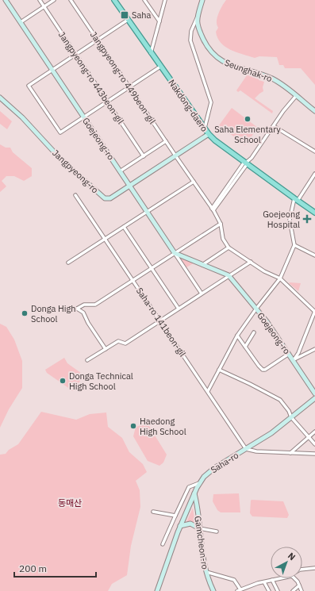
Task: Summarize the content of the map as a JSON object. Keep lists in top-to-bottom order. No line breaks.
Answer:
{"streets":{"main road":["Seunghak-ro","Nakdong-daero","Goejeong-ro","Jangpyeong-ro","Saha-ro","Gamcheon-ro"],"street":["Jangpyeong-ro 443beon-gil","Jangpyeong-ro 449beon-gil","Saha-ro 141beon-gil"]},"crossings":[["Jangpyeong-ro 449beon-gil","Jangpyeong-ro"],["Nakdong-daero","Jangpyeong-ro"],["Goejeong-ro","Jangpyeong-ro"],["Saha-ro 141beon-gil","Saha-ro"],["Saha-ro","Gamcheon-ro"]],"parks":["동매산"],"places":{"transit":["Saha"],"other":["Saha Elementary School","Donga High School","Donga Technical High School","Haedong High School"],"health":["Goejeong Hospital"]},"scale_bar":"200 m","north":"top right"}
